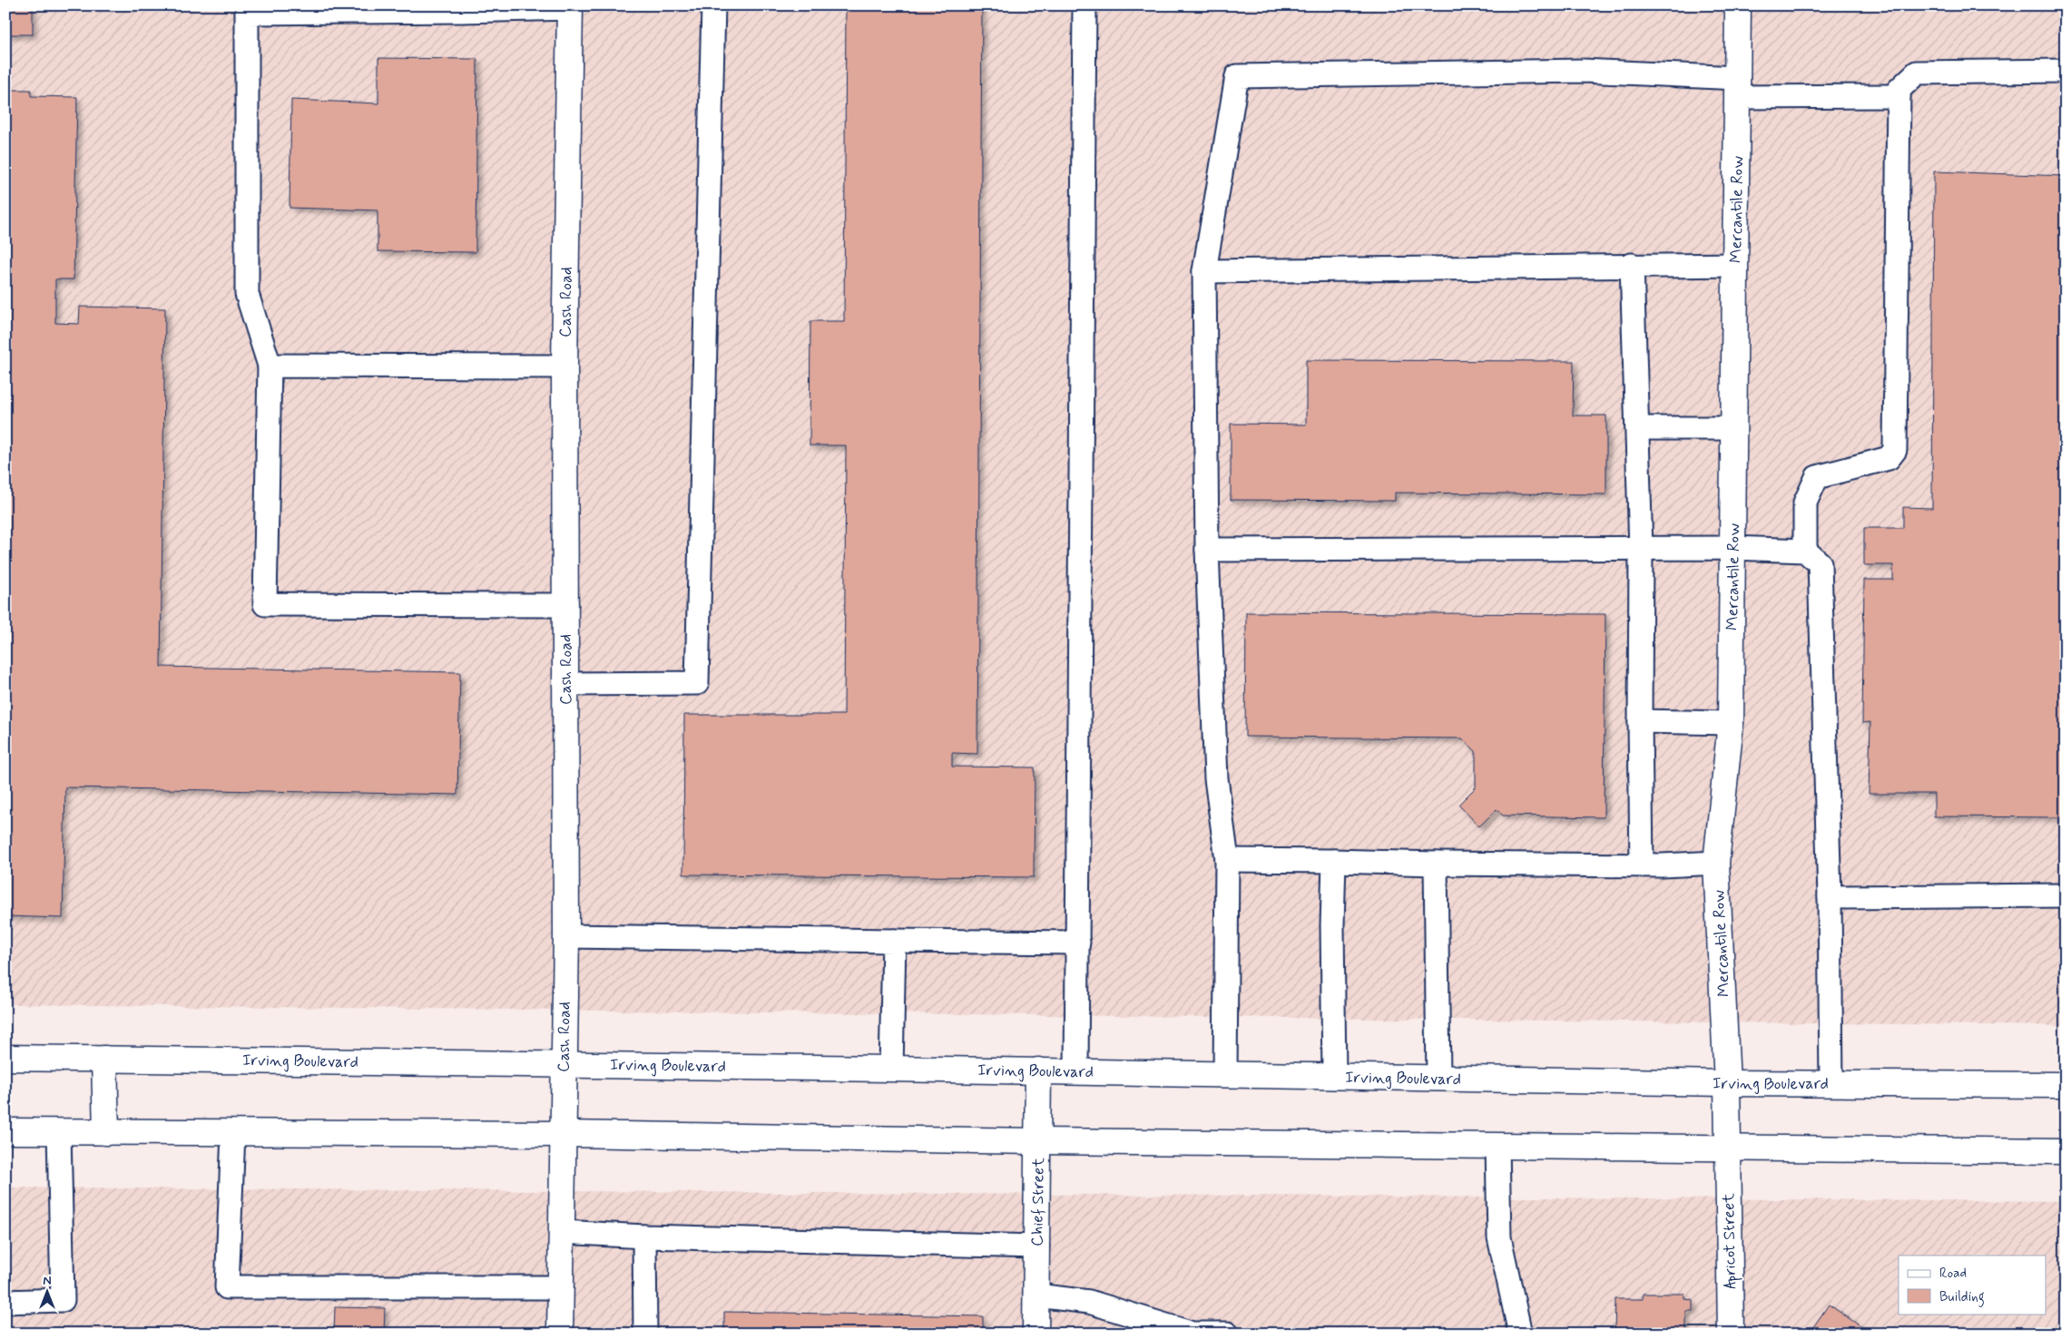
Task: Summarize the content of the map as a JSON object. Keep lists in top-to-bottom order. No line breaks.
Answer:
{"streets":{"main road":["Mercantile Row","Cash Road","Irving Boulevard","Chief Street","Apricot Street"]},"crossings":[["Mercantile Row","Irving Boulevard"],["Mercantile Row","Apricot Street"],["Cash Road","Irving Boulevard"],["Irving Boulevard","Chief Street"]],"legend":["Road","Building"],"north":"top"}
